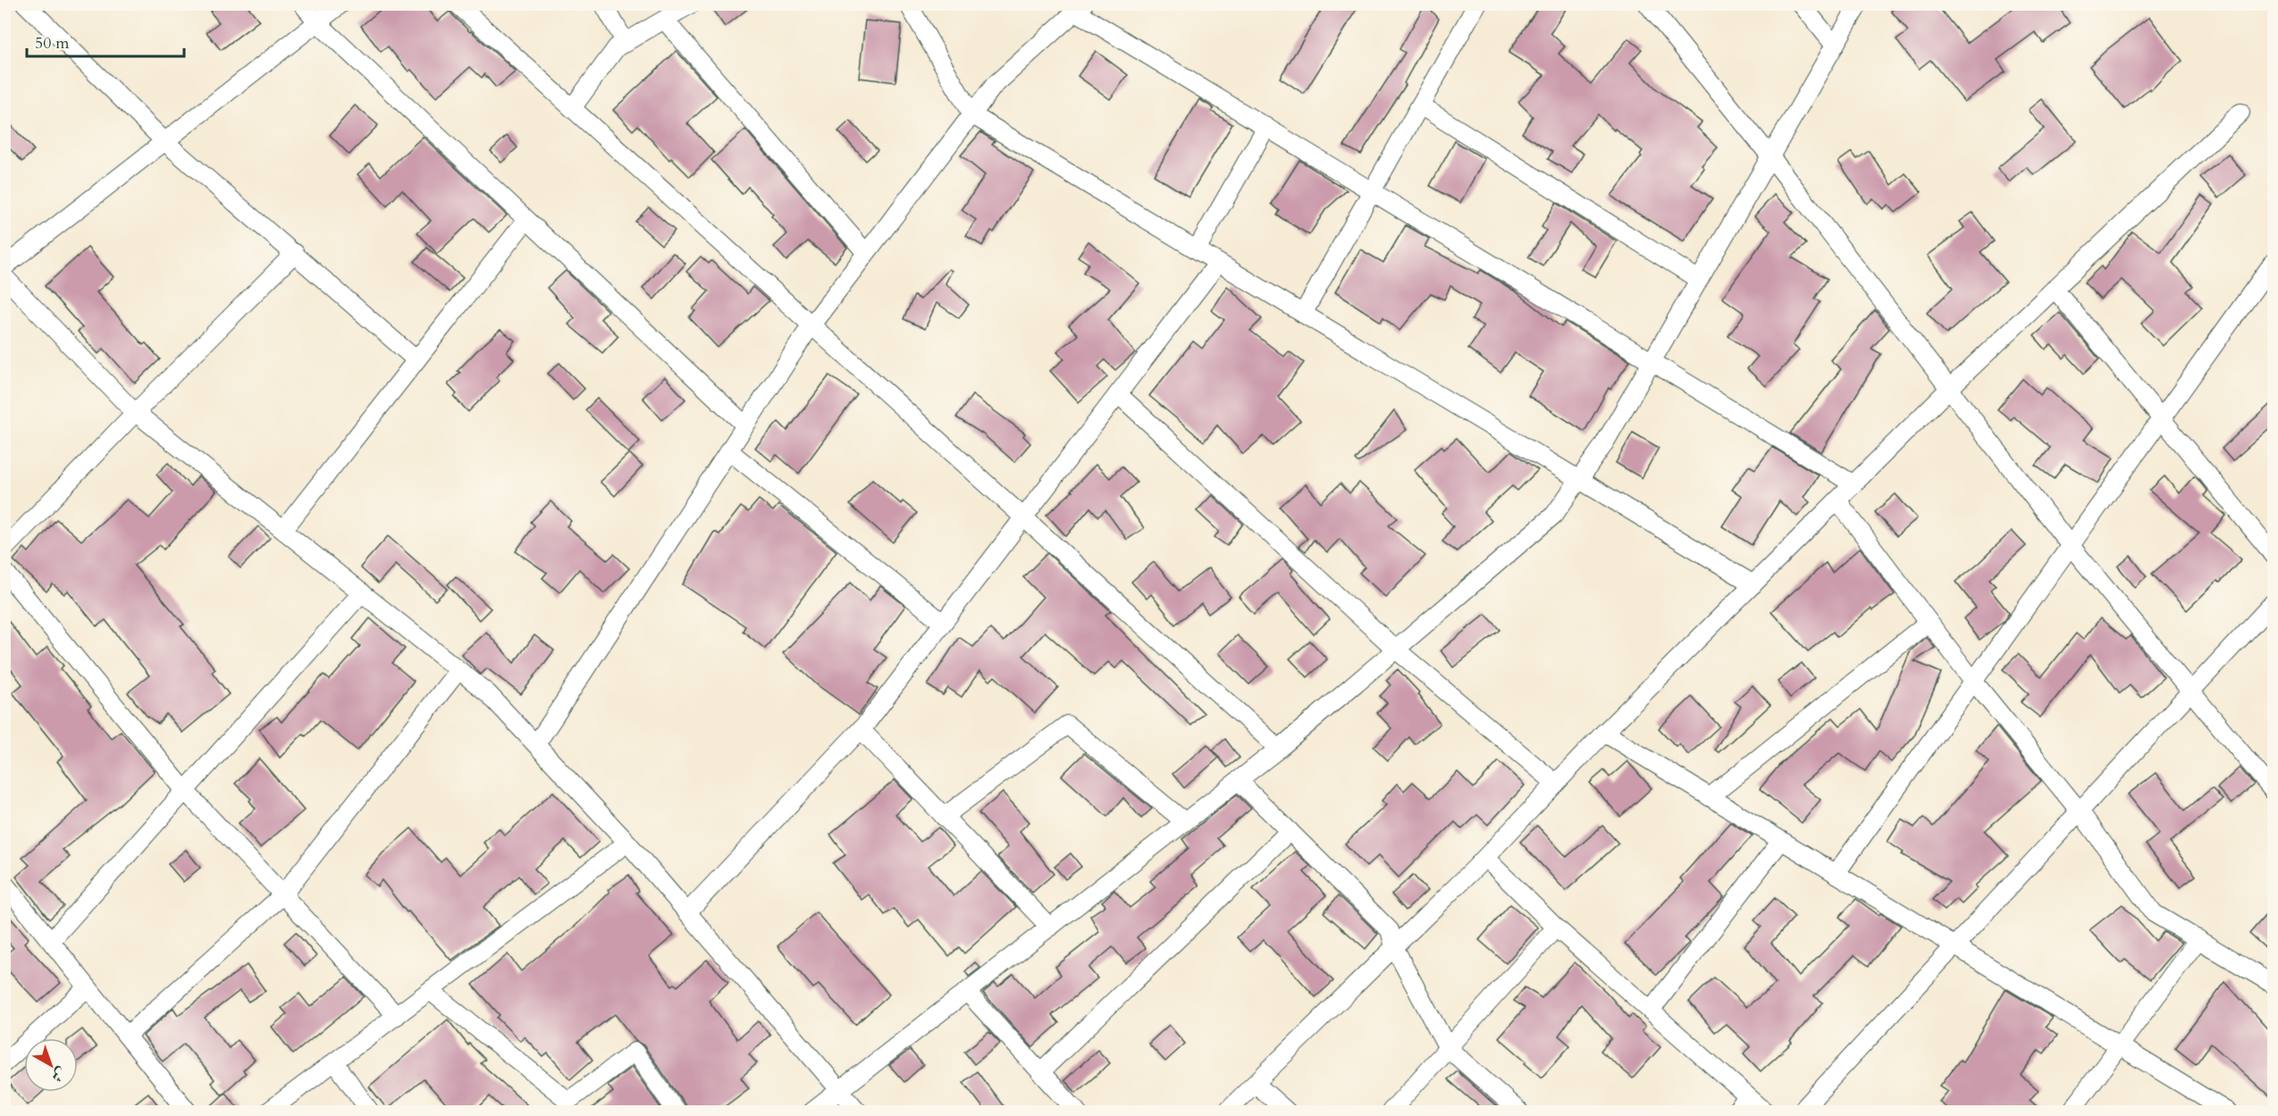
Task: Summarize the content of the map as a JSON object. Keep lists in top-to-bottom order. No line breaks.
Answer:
{"scale_bar":"50 m","north":"bottom right"}
